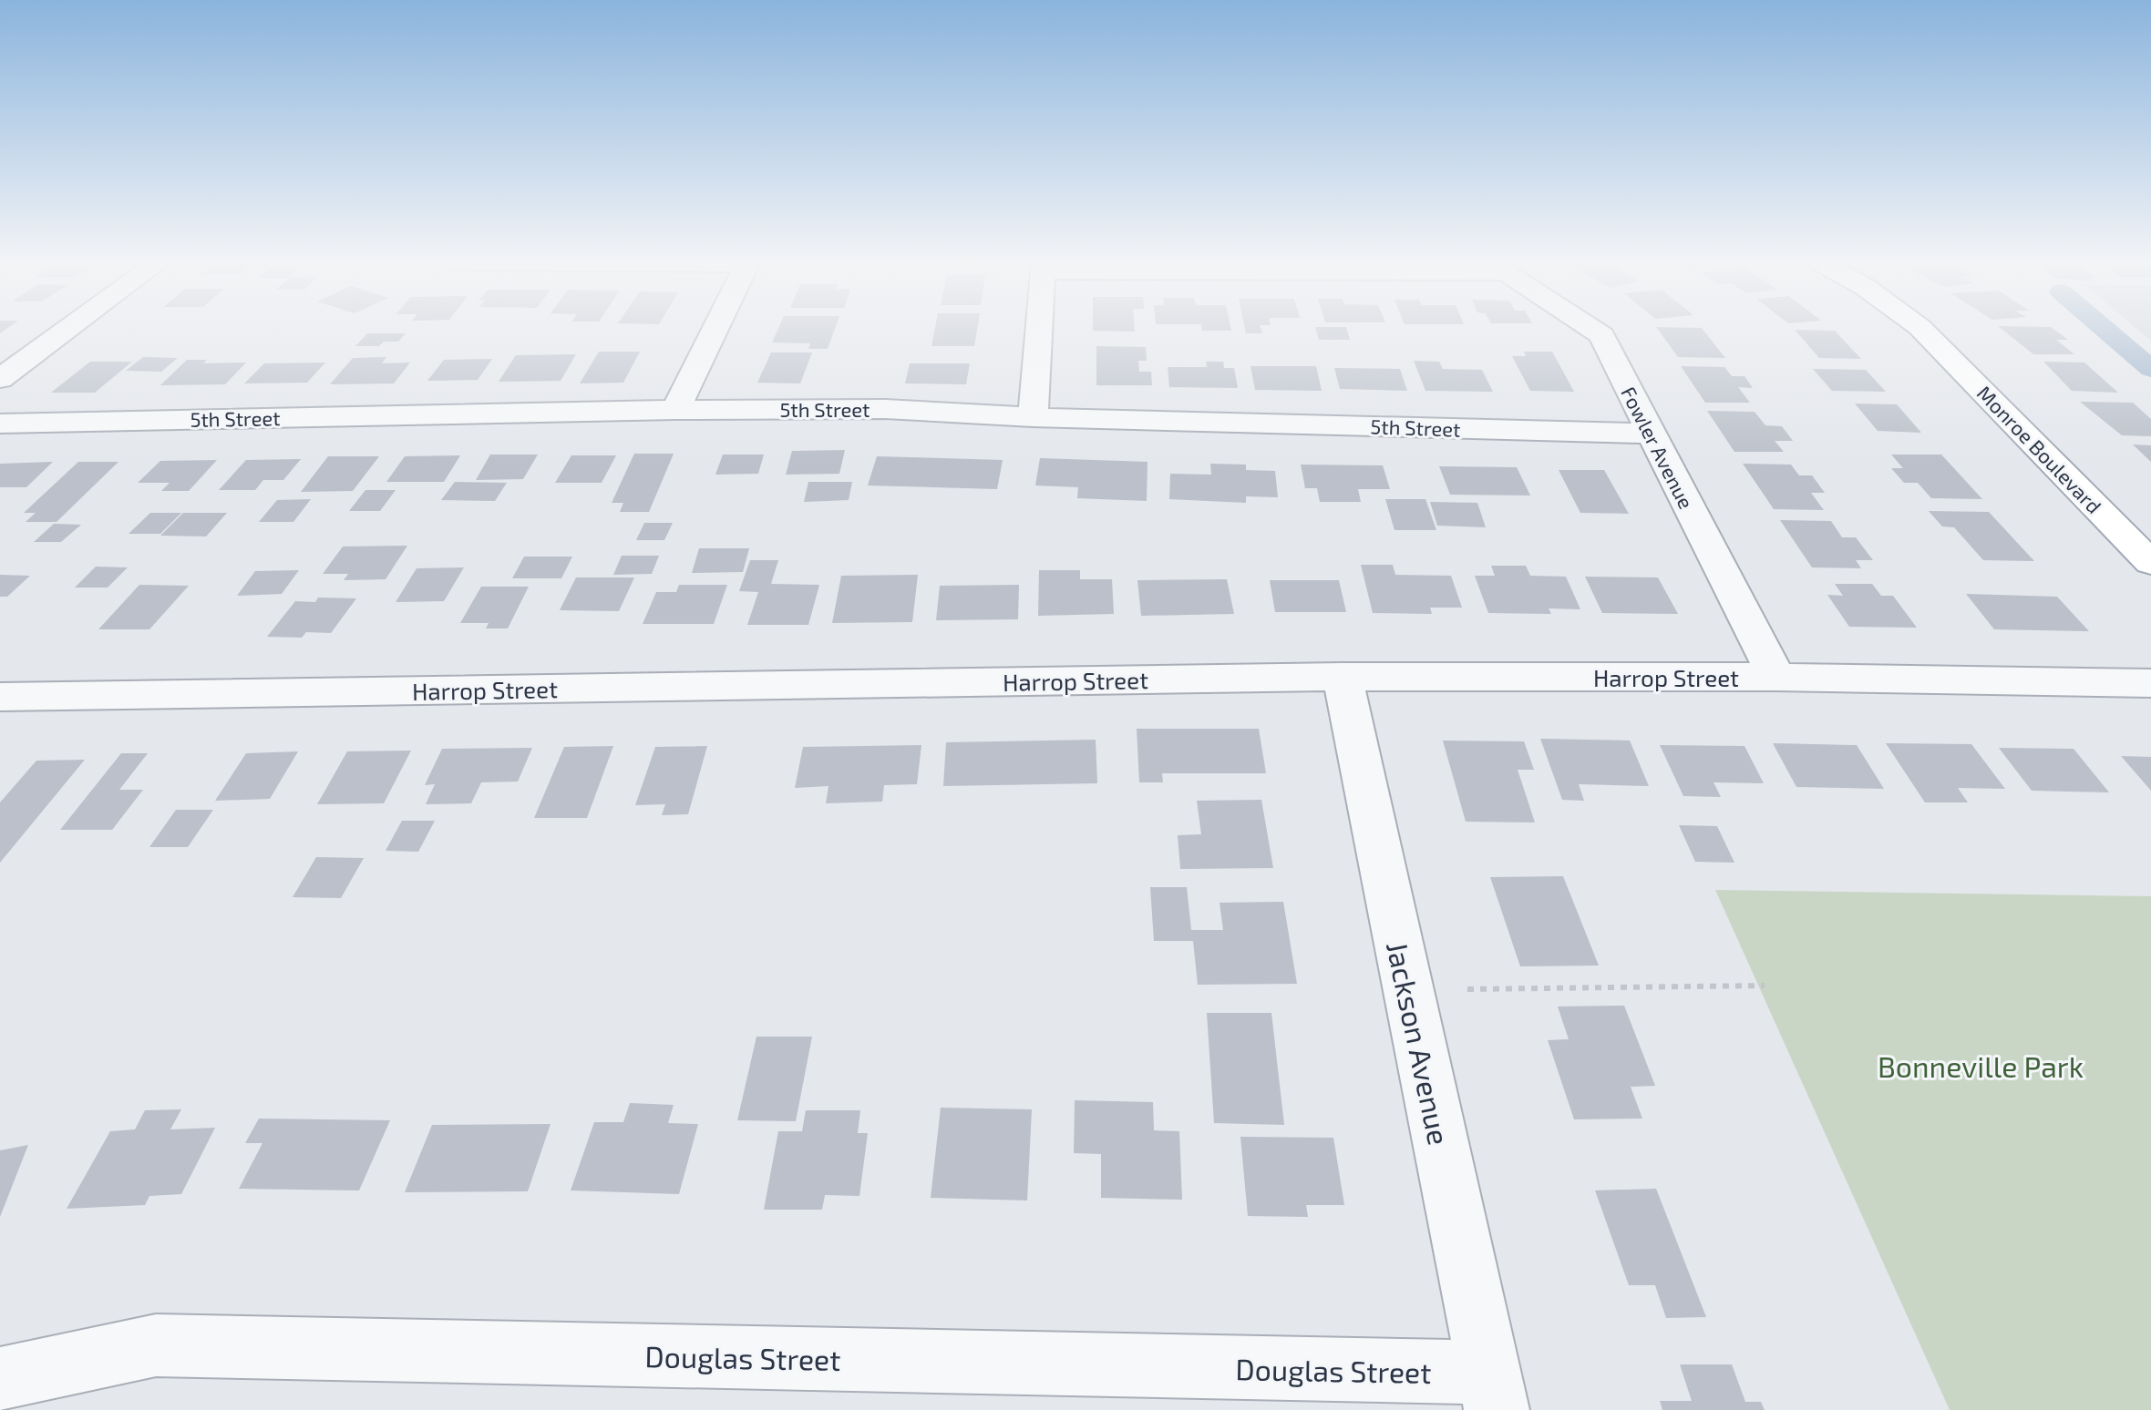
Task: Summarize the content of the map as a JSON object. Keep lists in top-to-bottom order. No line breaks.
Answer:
{"streets":{"main road":["Monroe Boulevard"],"street":["5th Street","Fowler Avenue","Harrop Street","Jackson Avenue","Douglas Street"]},"crossings":[["5th Street","Fowler Avenue"],["Fowler Avenue","Harrop Street"],["Harrop Street","Jackson Avenue"],["Jackson Avenue","Douglas Street"]],"parks":["Bonneville Park"]}
